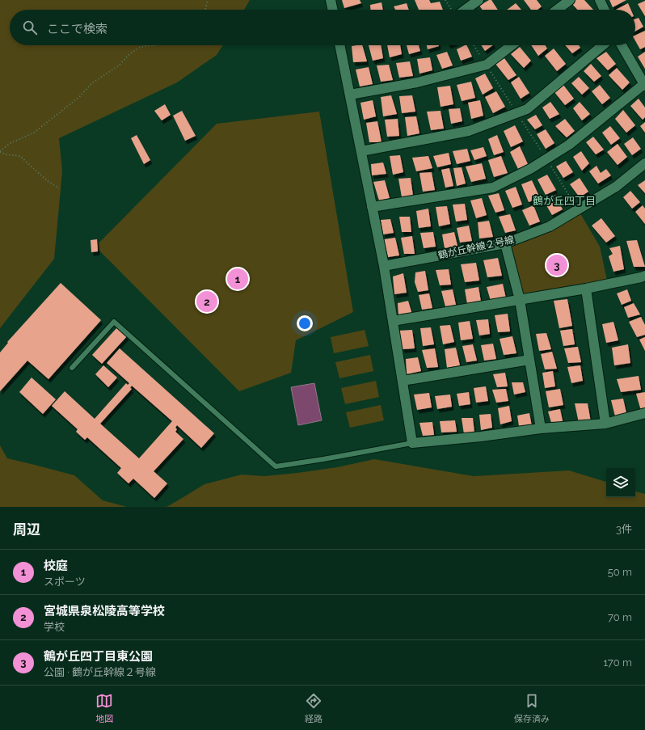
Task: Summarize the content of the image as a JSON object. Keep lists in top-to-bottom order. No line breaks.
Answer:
{"streets":{"street":["鶴が丘幹線２号線"]},"districts":["鶴が丘四丁目"],"page":{"search":"ここで検索","pins":["3","1","2"],"heading":["周辺","3件"],"list":[{"mark":"1","name":"校庭","note":"スポーツ","value":"50 m"},{"mark":"2","name":"宮城県泉松陵高等学校","note":"学校","value":"70 m"},{"mark":"3","name":"鶴が丘四丁目東公園","note":"公園 · 鶴が丘幹線２号線","value":"170 m"}],"nav":["地図","経路","保存済み"]}}
